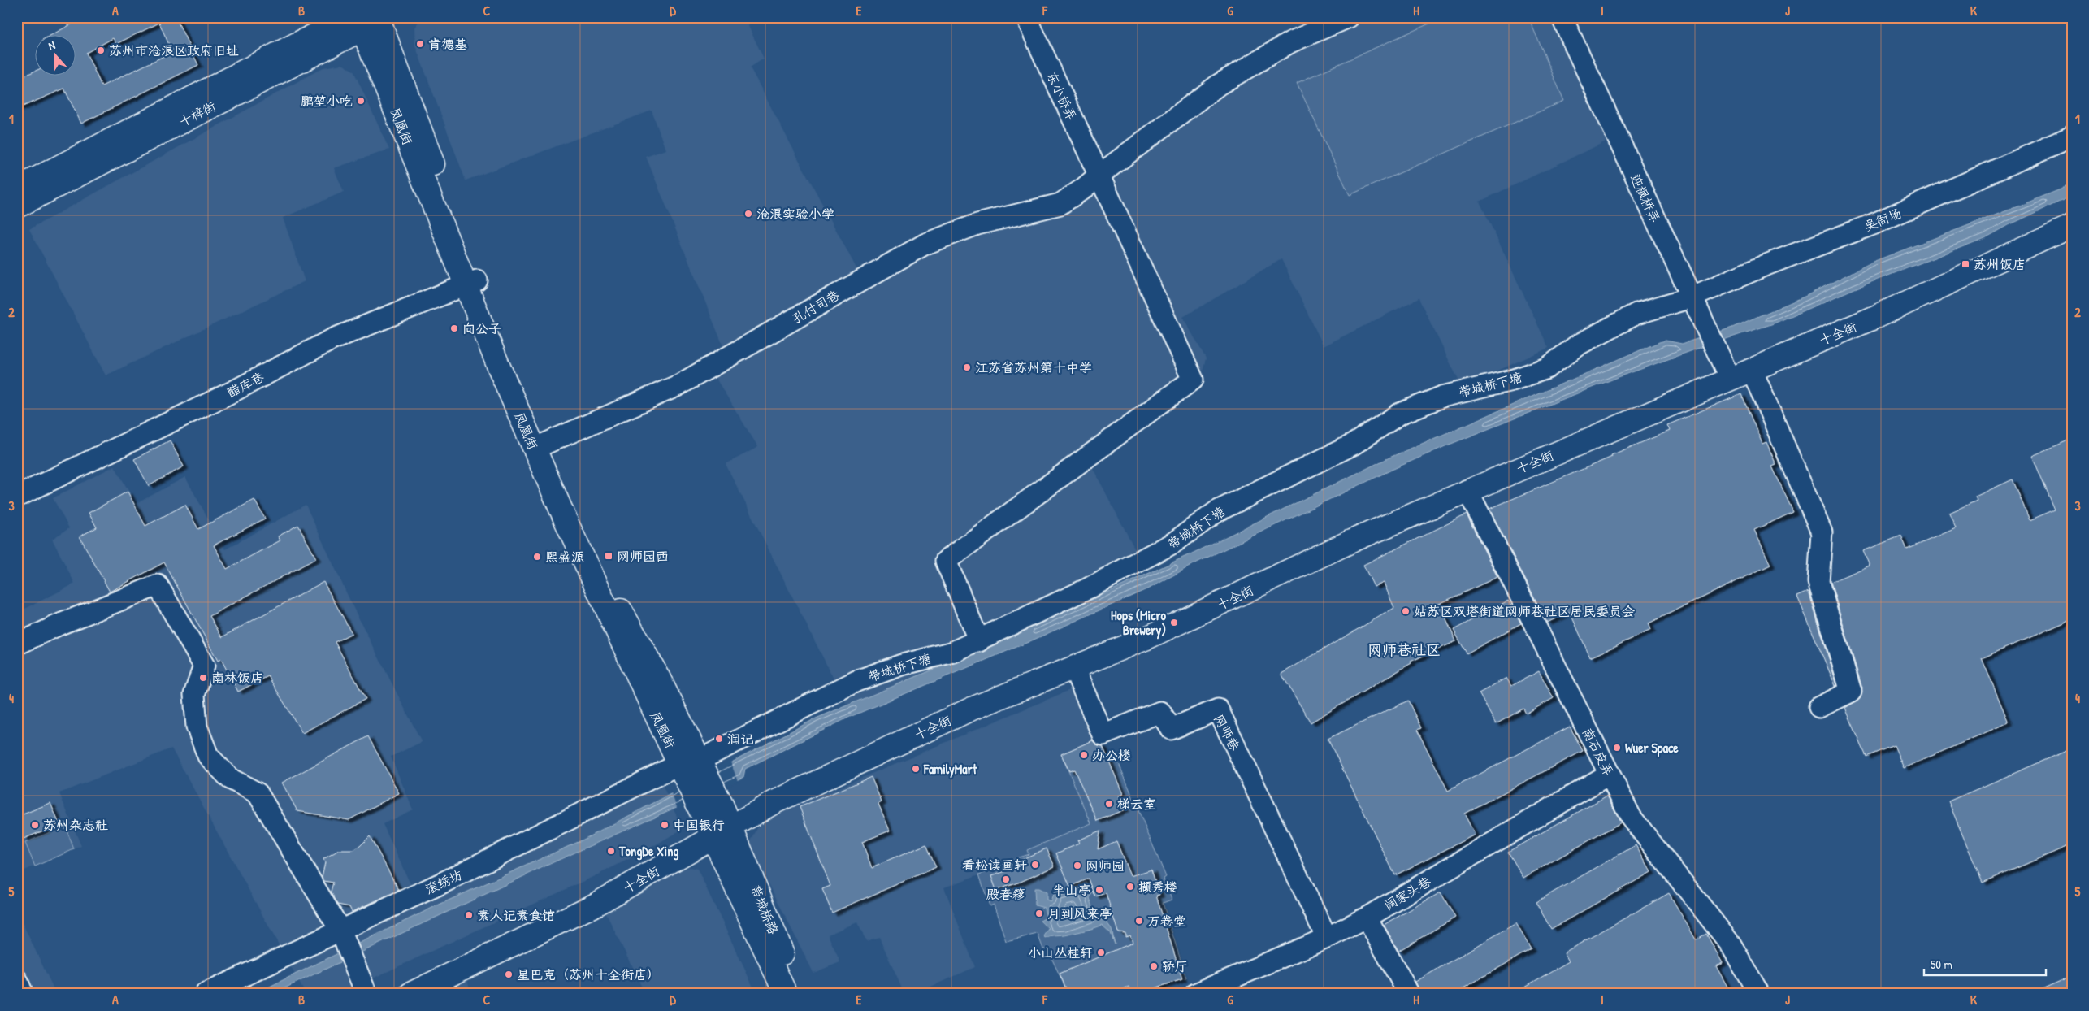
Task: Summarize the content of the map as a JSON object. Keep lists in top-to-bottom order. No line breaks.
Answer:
{"streets":{"main road":["十梓街","凤凰街","十全街","带城桥路"],"street":["东小桥弄","迎枫桥弄","吴衙场","孔付司巷","醋库巷","带城桥下塘","网师巷","南石皮弄","滚绣坊","阔家头巷"]},"crossings":[["东小桥弄","孔付司巷"],["东小桥弄","带城桥下塘"],["十梓街","凤凰街"],["凤凰街","孔付司巷"],["凤凰街","十全街"],["凤凰街","醋库巷"],["凤凰街","带城桥下塘"],["凤凰街","滚绣坊"],["凤凰街","带城桥路"],["迎枫桥弄","吴衙场"],["迎枫桥弄","十全街"],["迎枫桥弄","带城桥下塘"],["吴衙场","带城桥下塘"],["十全街","网师巷"],["十全街","南石皮弄"],["十全街","带城桥路"],["带城桥下塘","滚绣坊"],["网师巷","阔家头巷"],["南石皮弄","阔家头巷"]],"districts":["网师巷社区"],"places":{"other":["肯德基","苏州市沧浪区政府旧址","鹏堃小吃","沧浪实验小学","向公子","江苏省苏州第十中学","熙盛源","姑苏区双塔街道网师巷社区居民委员会","Hops (Micro Brewery)","南林饭店","润记","Wuer Space","办公楼","FamilyMart","梯云室","苏州杂志社","中国银行","TongDe Xing","看松读画轩","网师园","殿春簃","撷秀楼","半山亭","月到风来亭","素人记素食馆","万卷堂","小山丛桂轩","轿厅","星巴克（苏州十全街店）"],"transit":["苏州饭店","网师园西"]},"scale_bar":"50 m","north":"top","grid":{"columns":["A","B","C","D","E","F","G","H","I","J","K"],"rows":["1","2","3","4","5"]}}
